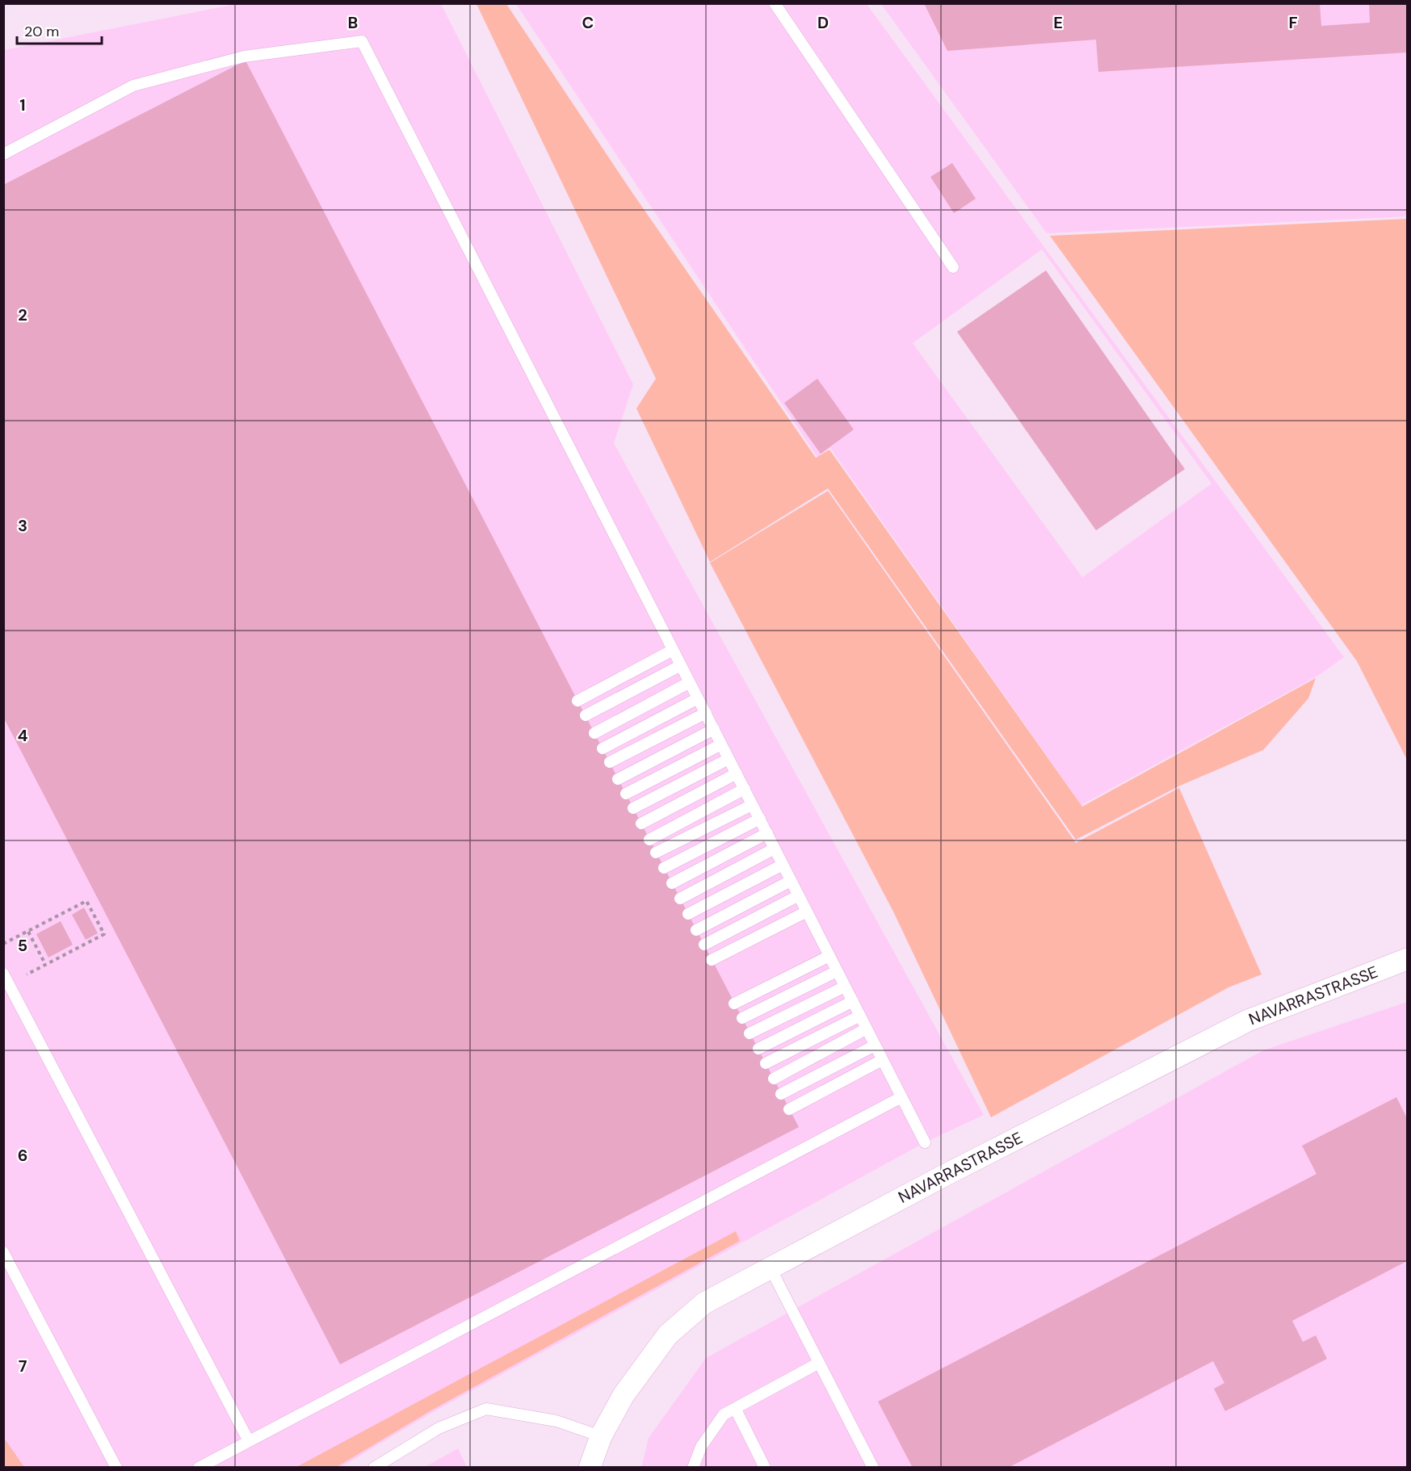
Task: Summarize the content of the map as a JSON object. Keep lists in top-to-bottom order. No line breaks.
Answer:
{"streets":{"street":["NAVARRASTRASSE"]},"scale_bar":"20 m","grid":{"columns":["B","C","D","E","F"],"rows":["1","2","3","4","5","6","7"]}}
